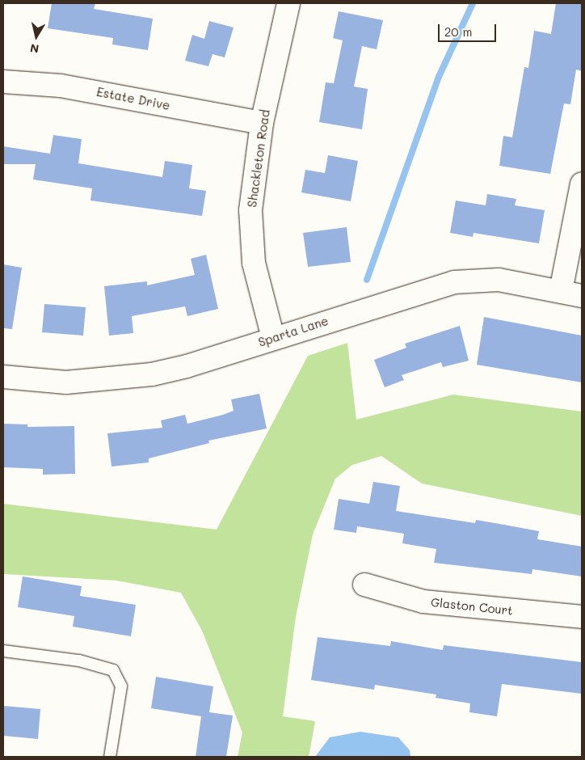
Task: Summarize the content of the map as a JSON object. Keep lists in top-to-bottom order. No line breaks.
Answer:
{"streets":{"street":["Estate Drive","Shackleton Road","Sparta Lane","Glaston Court"]},"crossings":[["Estate Drive","Shackleton Road"],["Shackleton Road","Sparta Lane"]],"scale_bar":"20 m","north":"bottom"}
